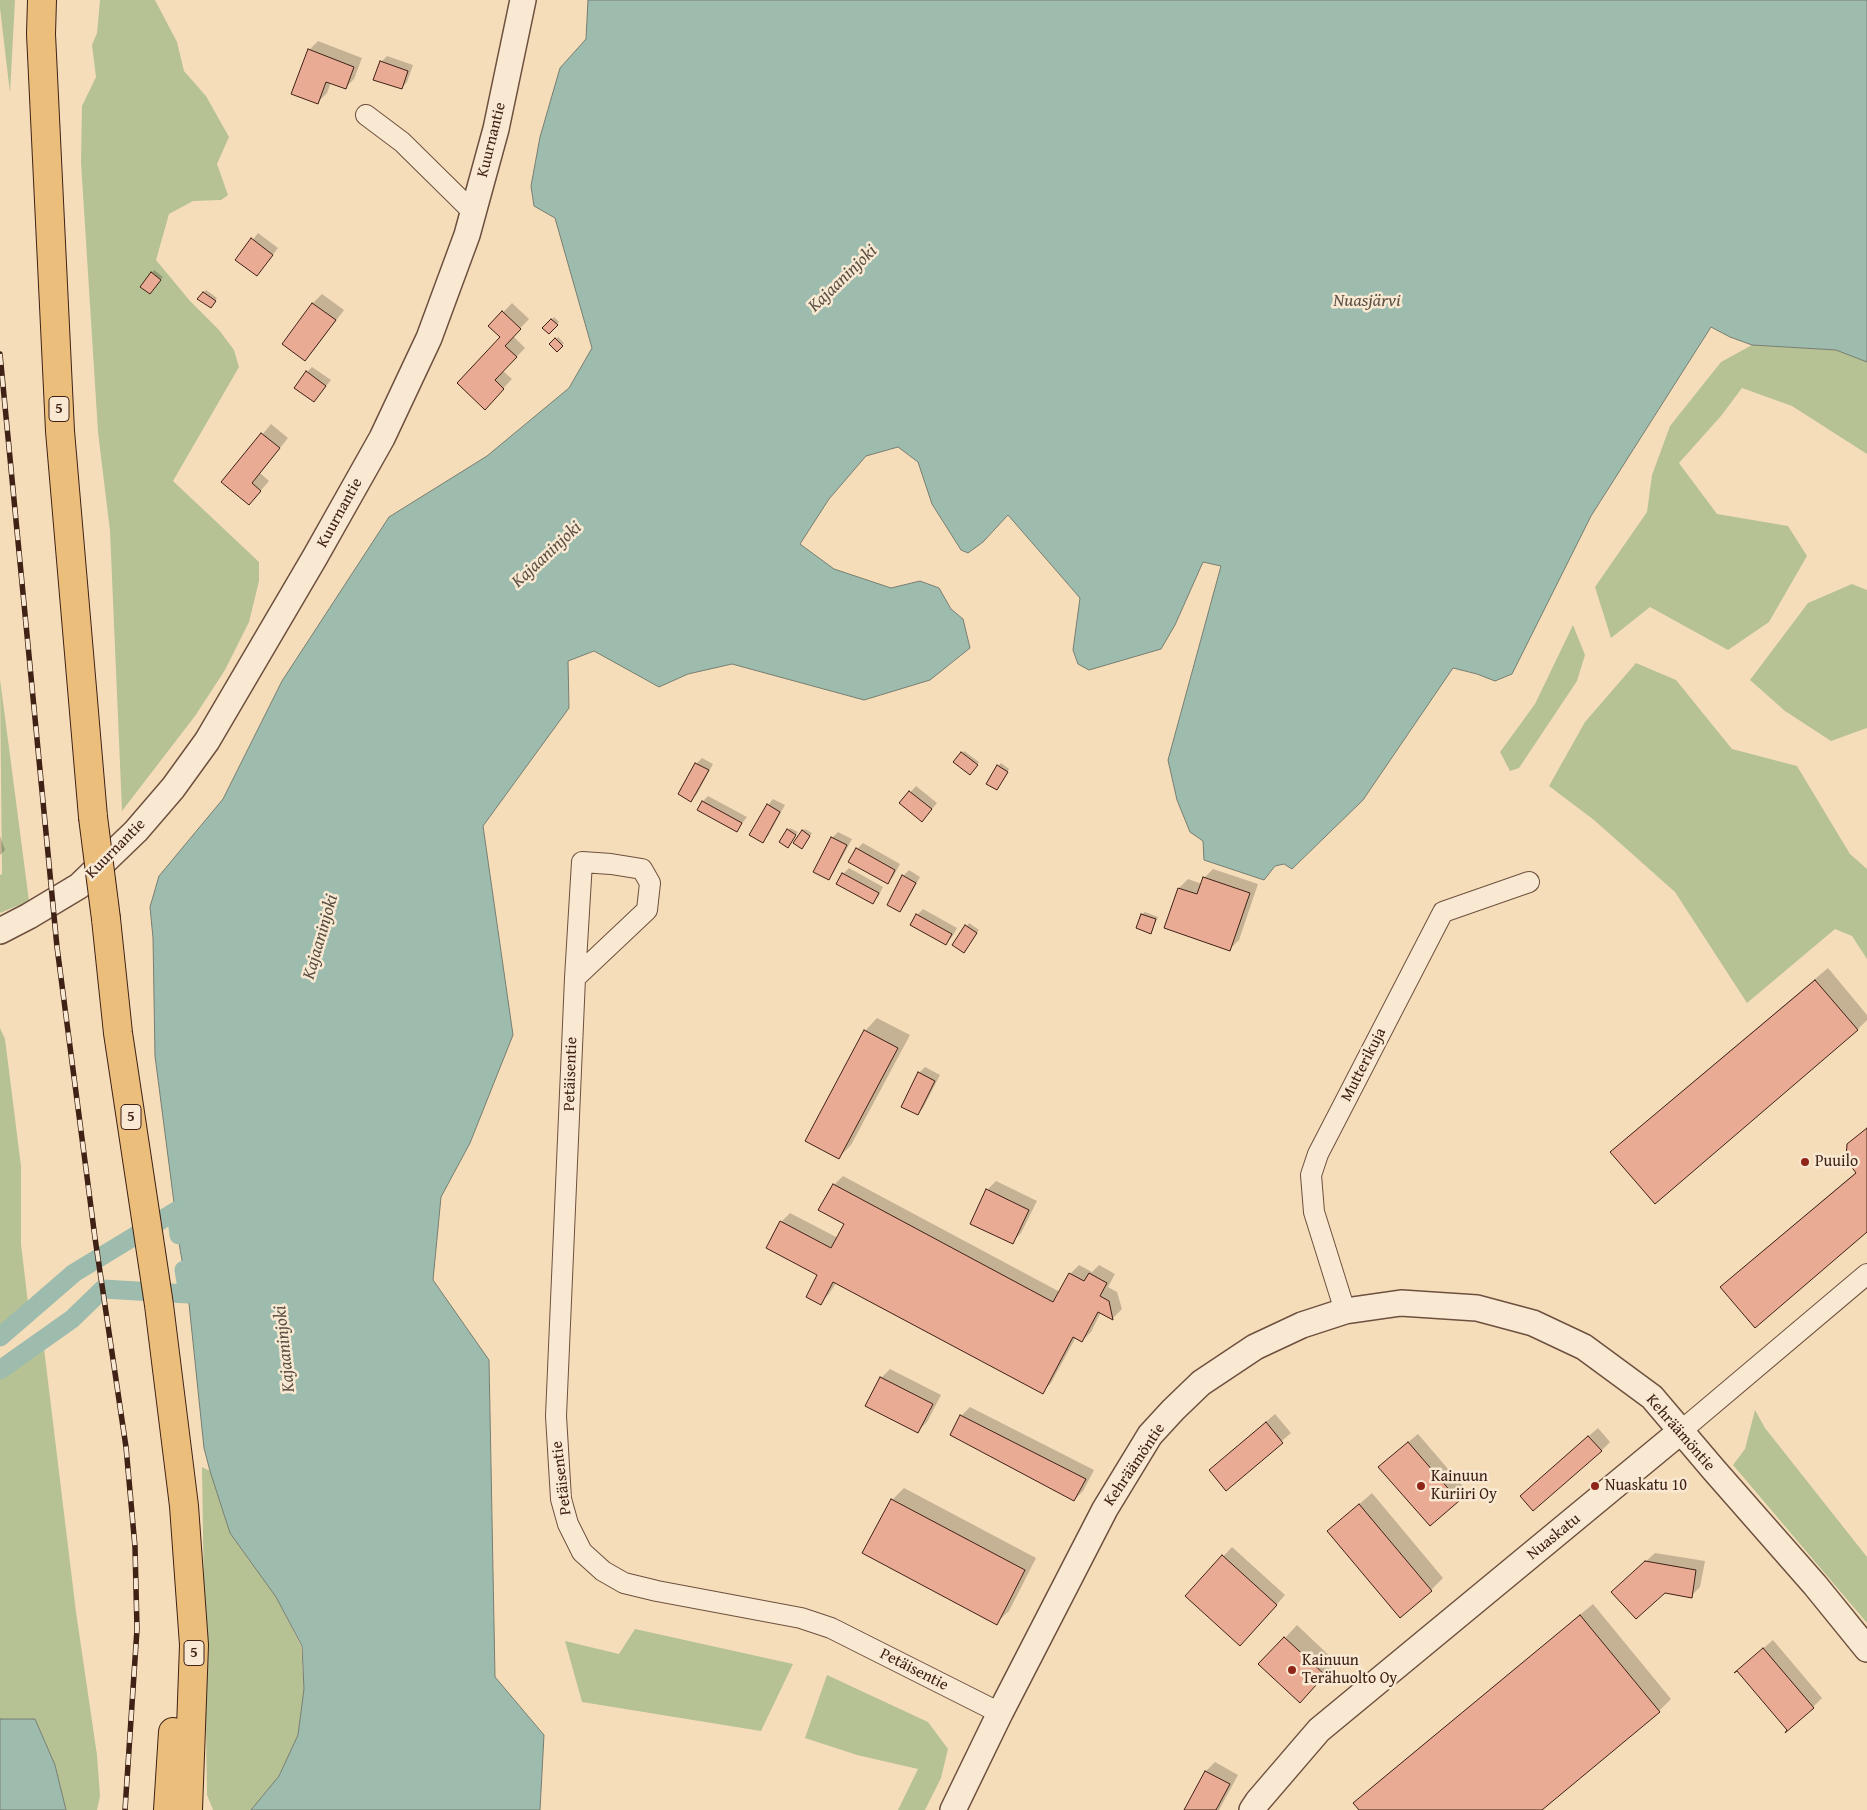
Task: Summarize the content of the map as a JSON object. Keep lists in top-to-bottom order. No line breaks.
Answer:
{"streets":{"highway":["5"],"street":["Kuurnantie","Mutterikuja","Petäisentie","Kehräämöntie","Nuaskatu"]},"crossings":[["Mutterikuja","Kehräämöntie"],["Petäisentie","Kehräämöntie"],["Kehräämöntie","Nuaskatu"]],"water":["Kajaaninjoki","Nuasjärvi"],"places":["Puuilo","Kainuun Kuriiri Oy","Nuaskatu 10","Kainuun Terähuolto Oy"]}
